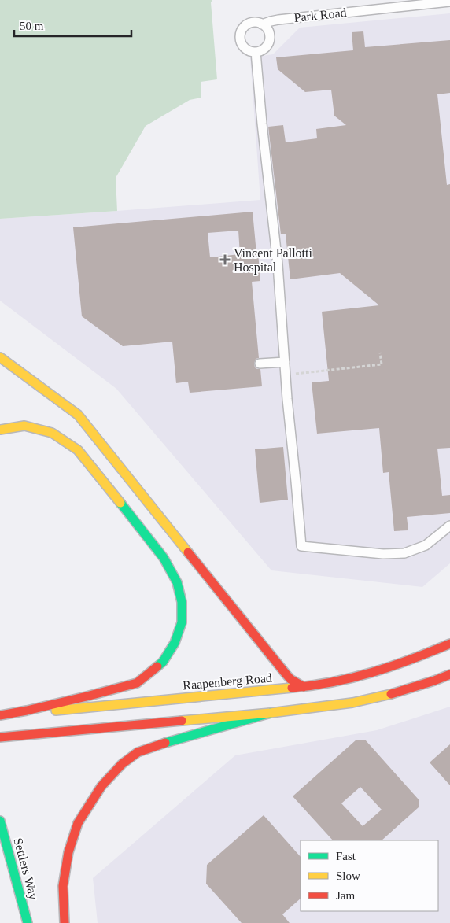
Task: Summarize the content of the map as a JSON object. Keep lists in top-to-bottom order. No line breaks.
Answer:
{"streets":{"main road":["Raapenberg Road","Settlers Way"],"lane":["Park Road"]},"places":{"health":["Vincent Pallotti Hospital"]},"legend":["Fast","Slow","Jam"],"scale_bar":"50 m"}
